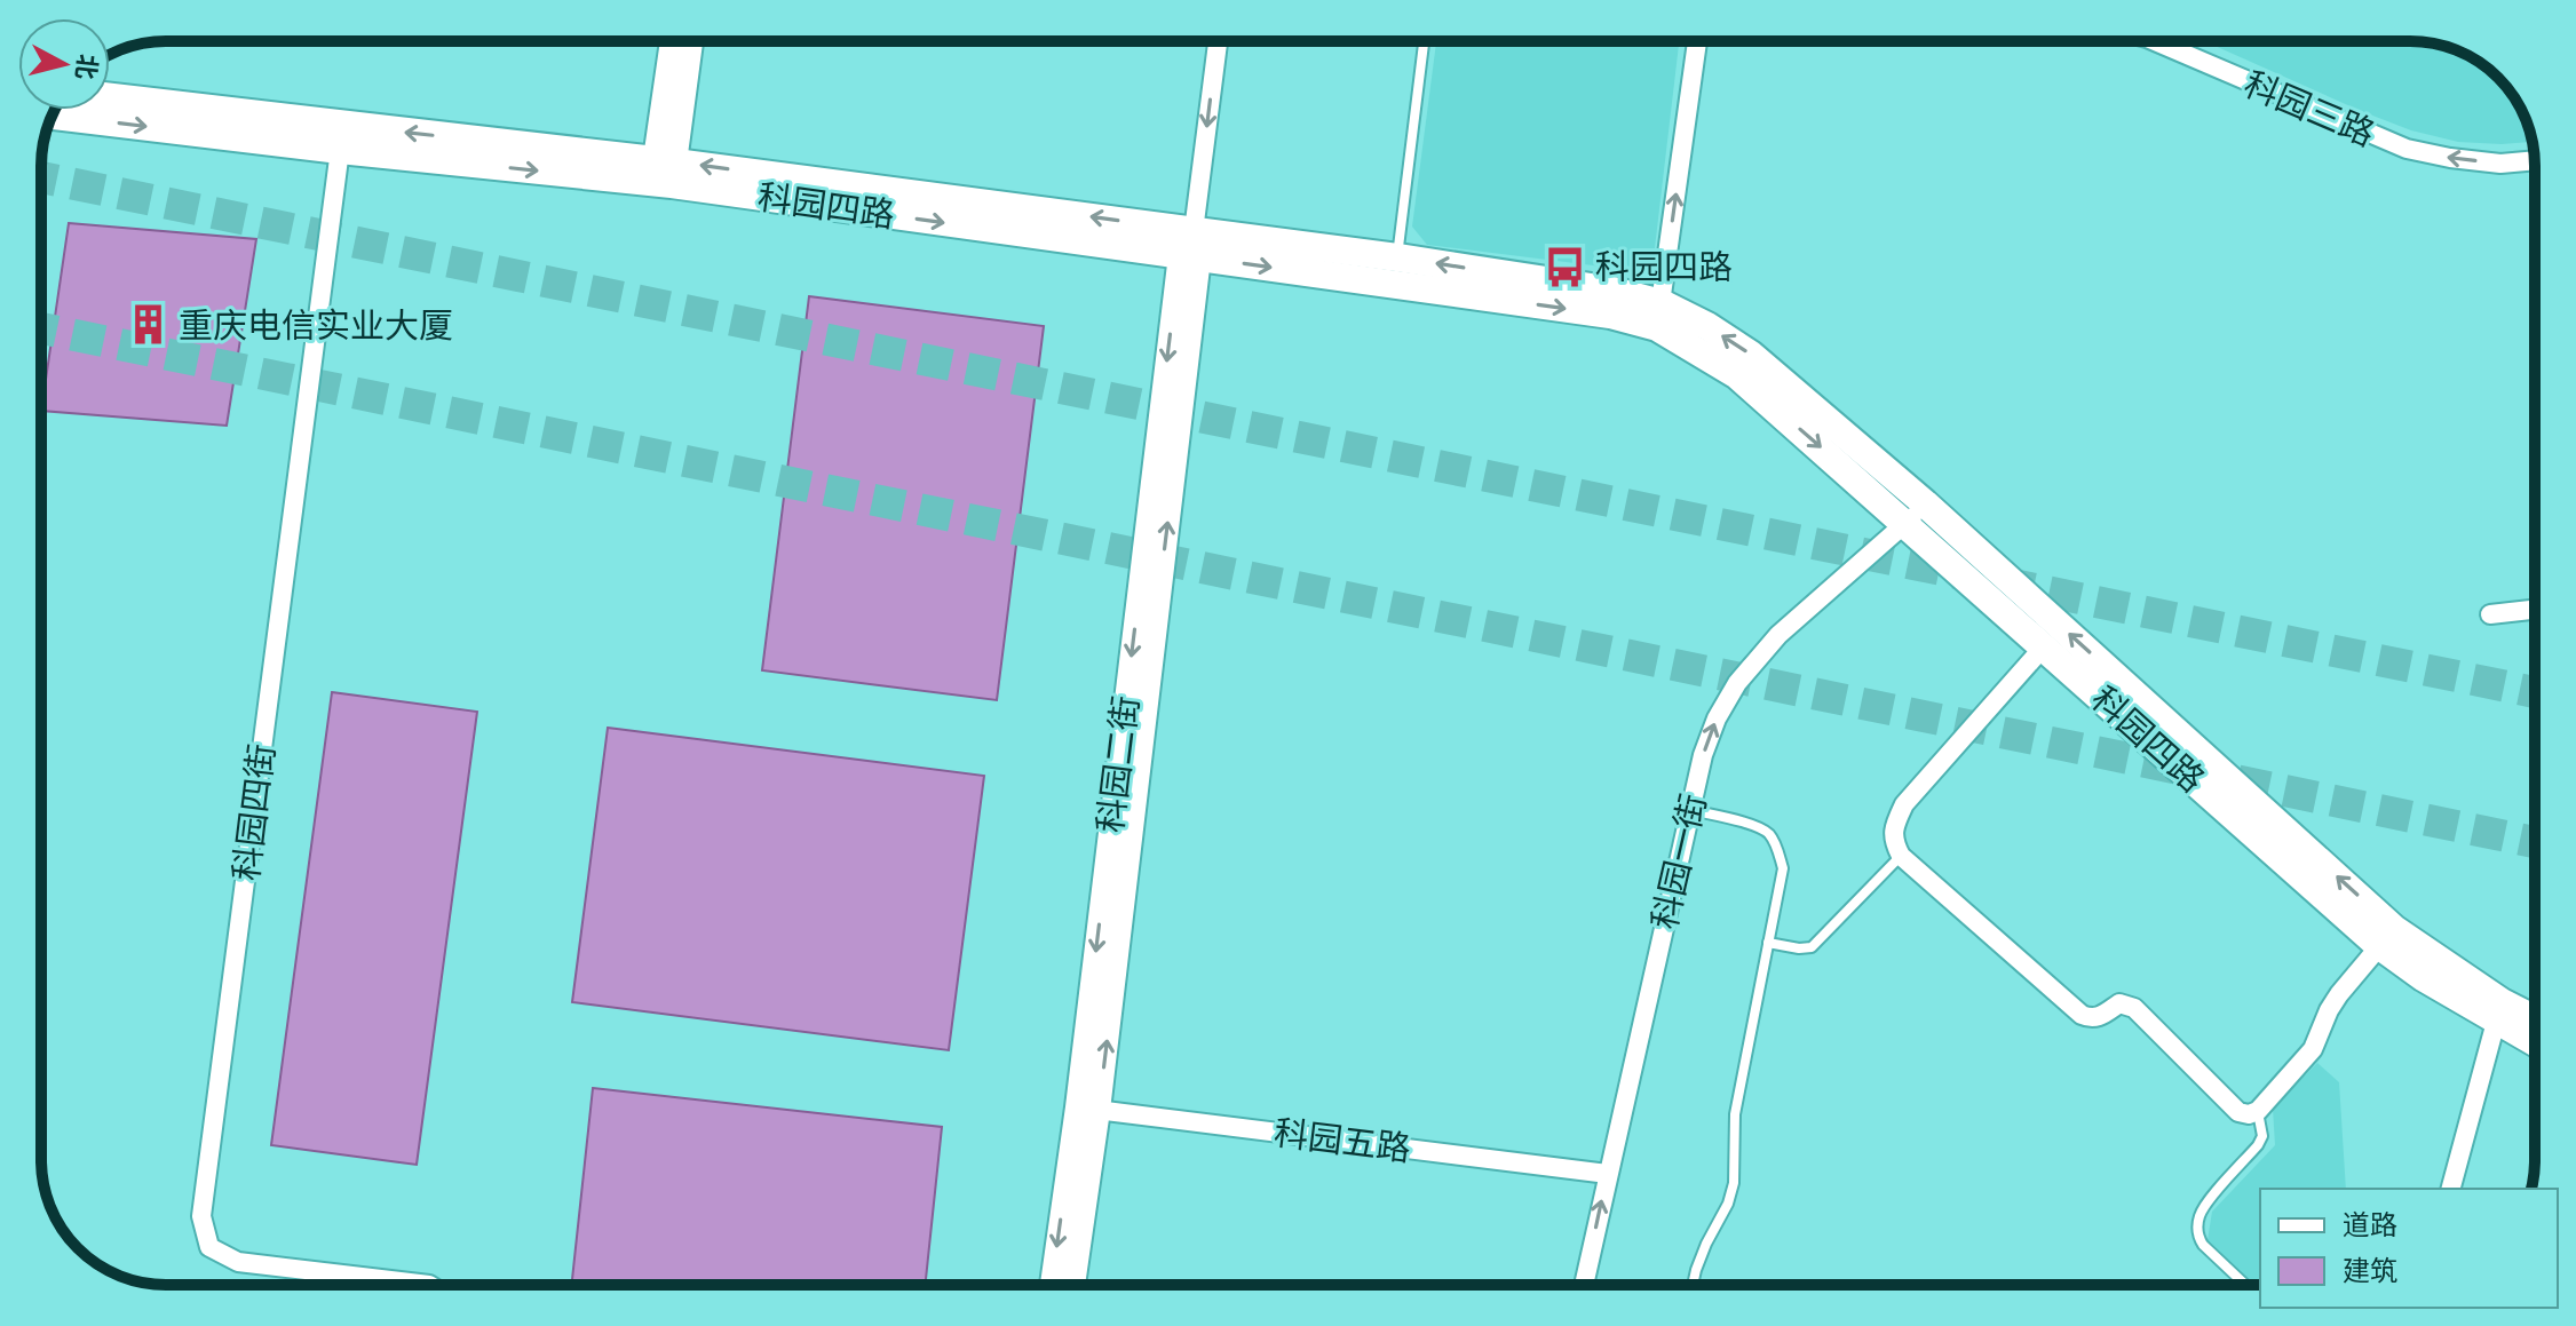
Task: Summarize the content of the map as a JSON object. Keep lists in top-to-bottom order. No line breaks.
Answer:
{"streets":{"main road":["科园四路"],"street":["科园三路","科园二街","科园四街","科园一街","科园五路"]},"crossings":[["科园四路","科园二街"],["科园四路","科园四街"],["科园四路","科园一街"],["科园二街","科园五路"],["科园一街","科园五路"]],"one_way":["科园三路","科园一街"],"places":{"bus stop":["科园四路"],"building":["重庆电信实业大厦"]},"legend":["道路","建筑"],"north":"right"}
